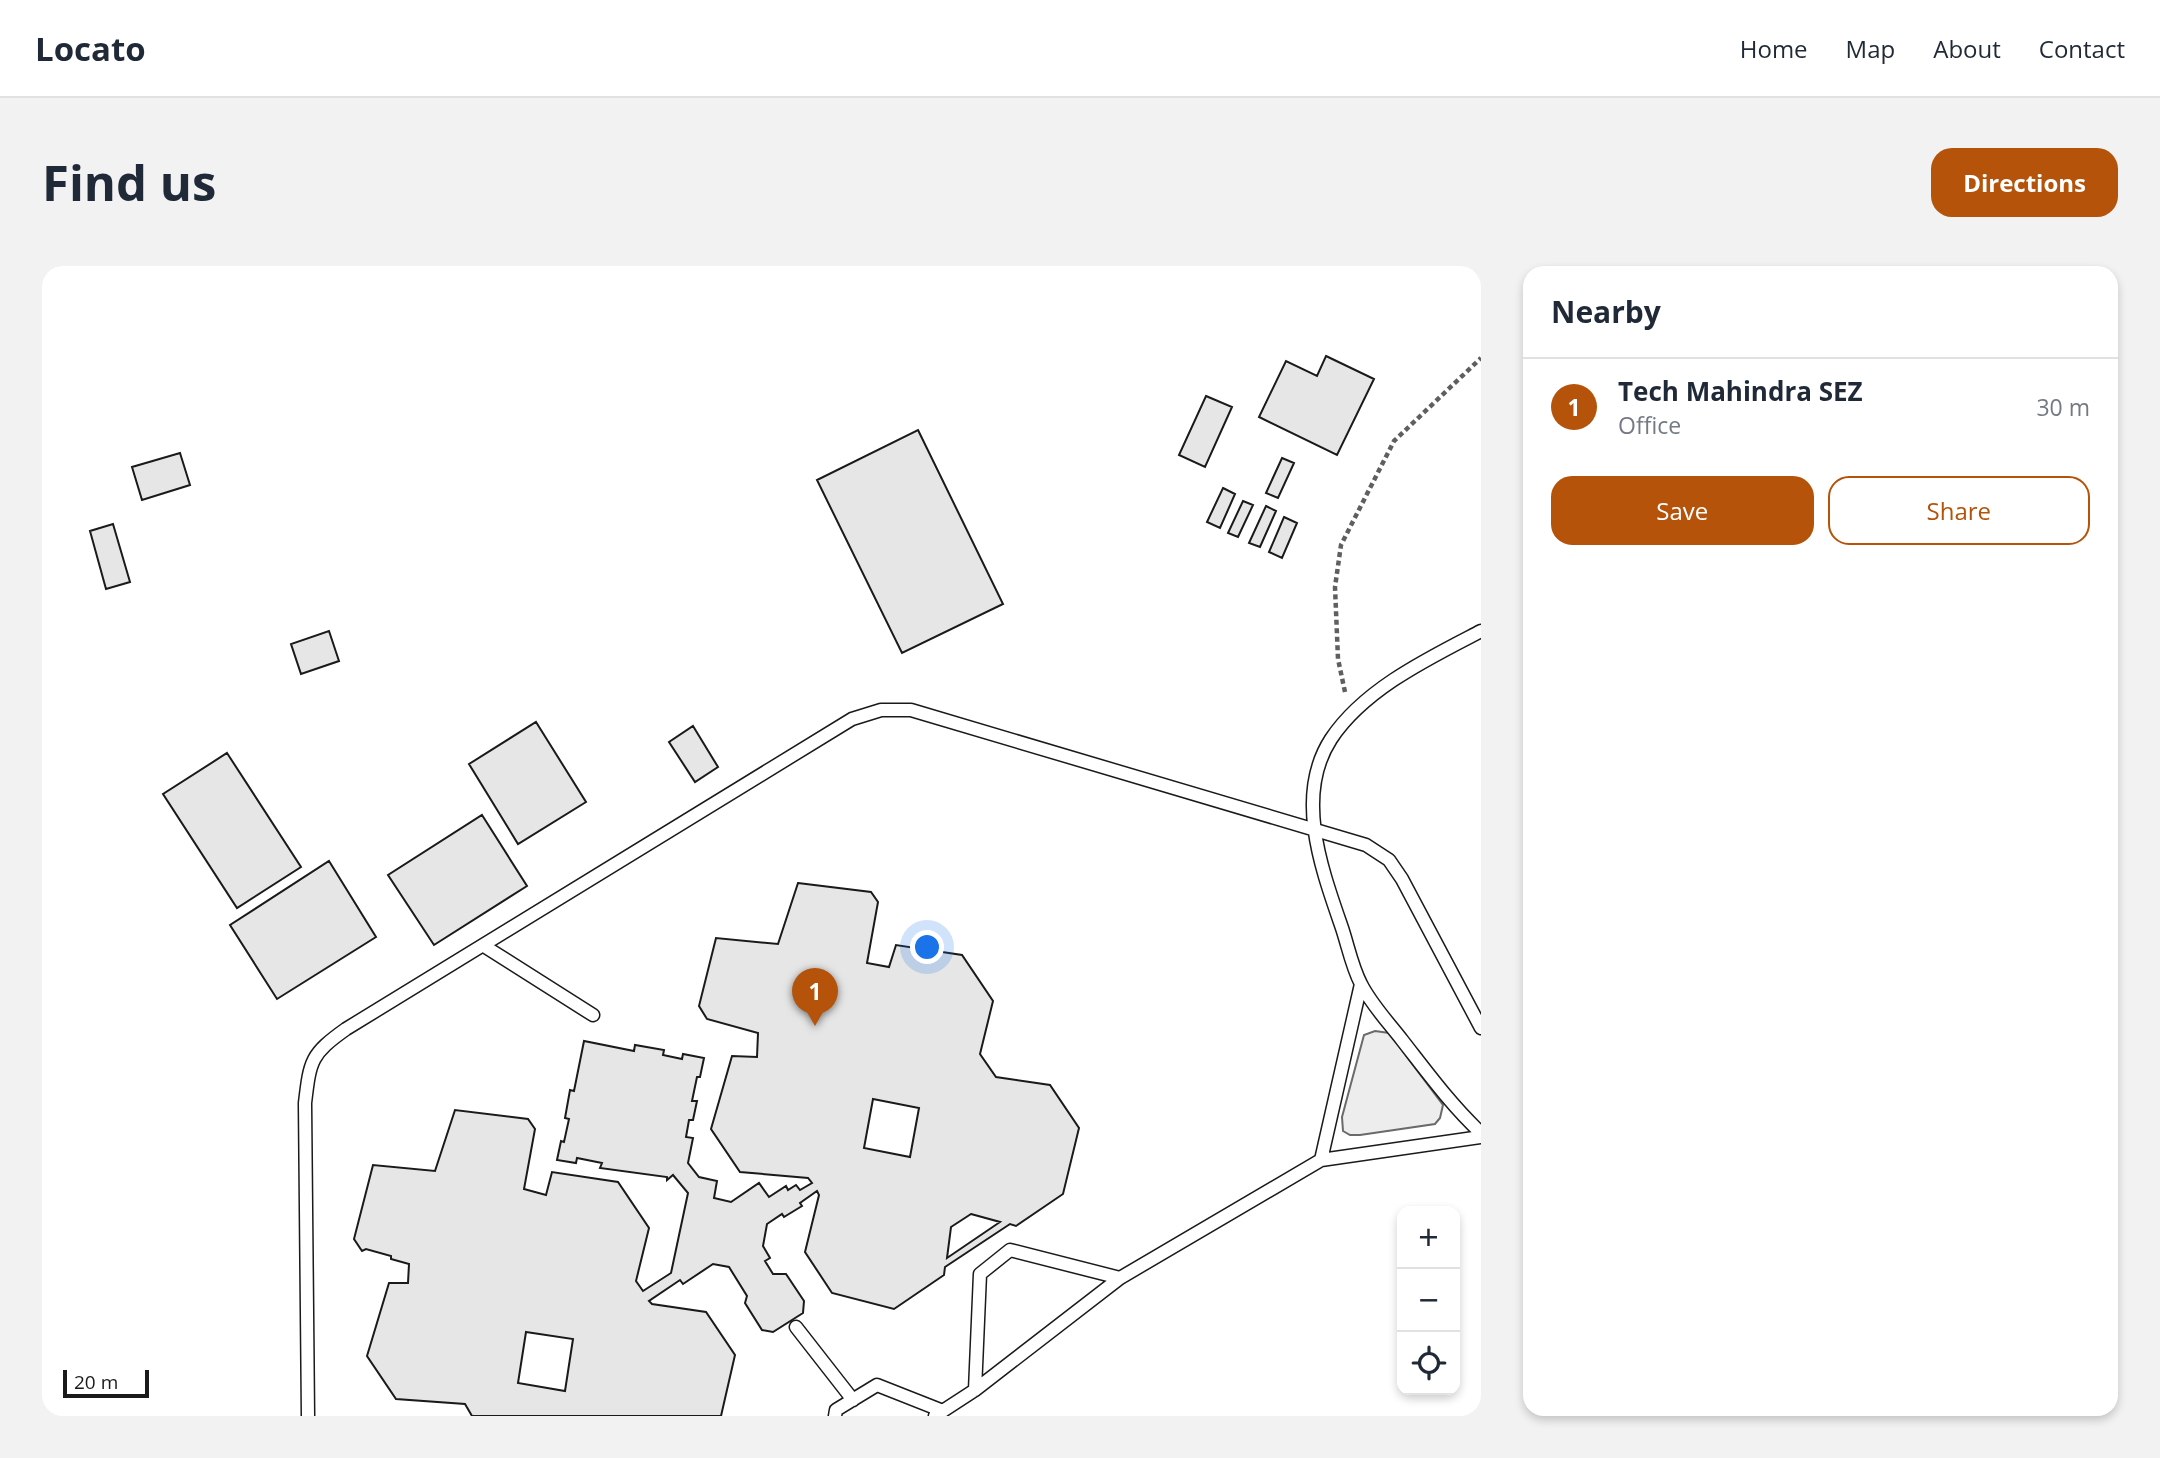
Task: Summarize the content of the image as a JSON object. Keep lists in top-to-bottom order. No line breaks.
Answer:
{"scale_bar":"20 m","page":{"header":"Locato","nav":["Home","Map","About","Contact"],"buttons":["Directions",["Save","Share"]],"title":"Find us","heading":"Nearby","list":[{"mark":"1","name":"Tech Mahindra SEZ","note":"Office","value":"30 m"}],"pins":"1","map_buttons":["+","−"],"scale":"20 m"}}
